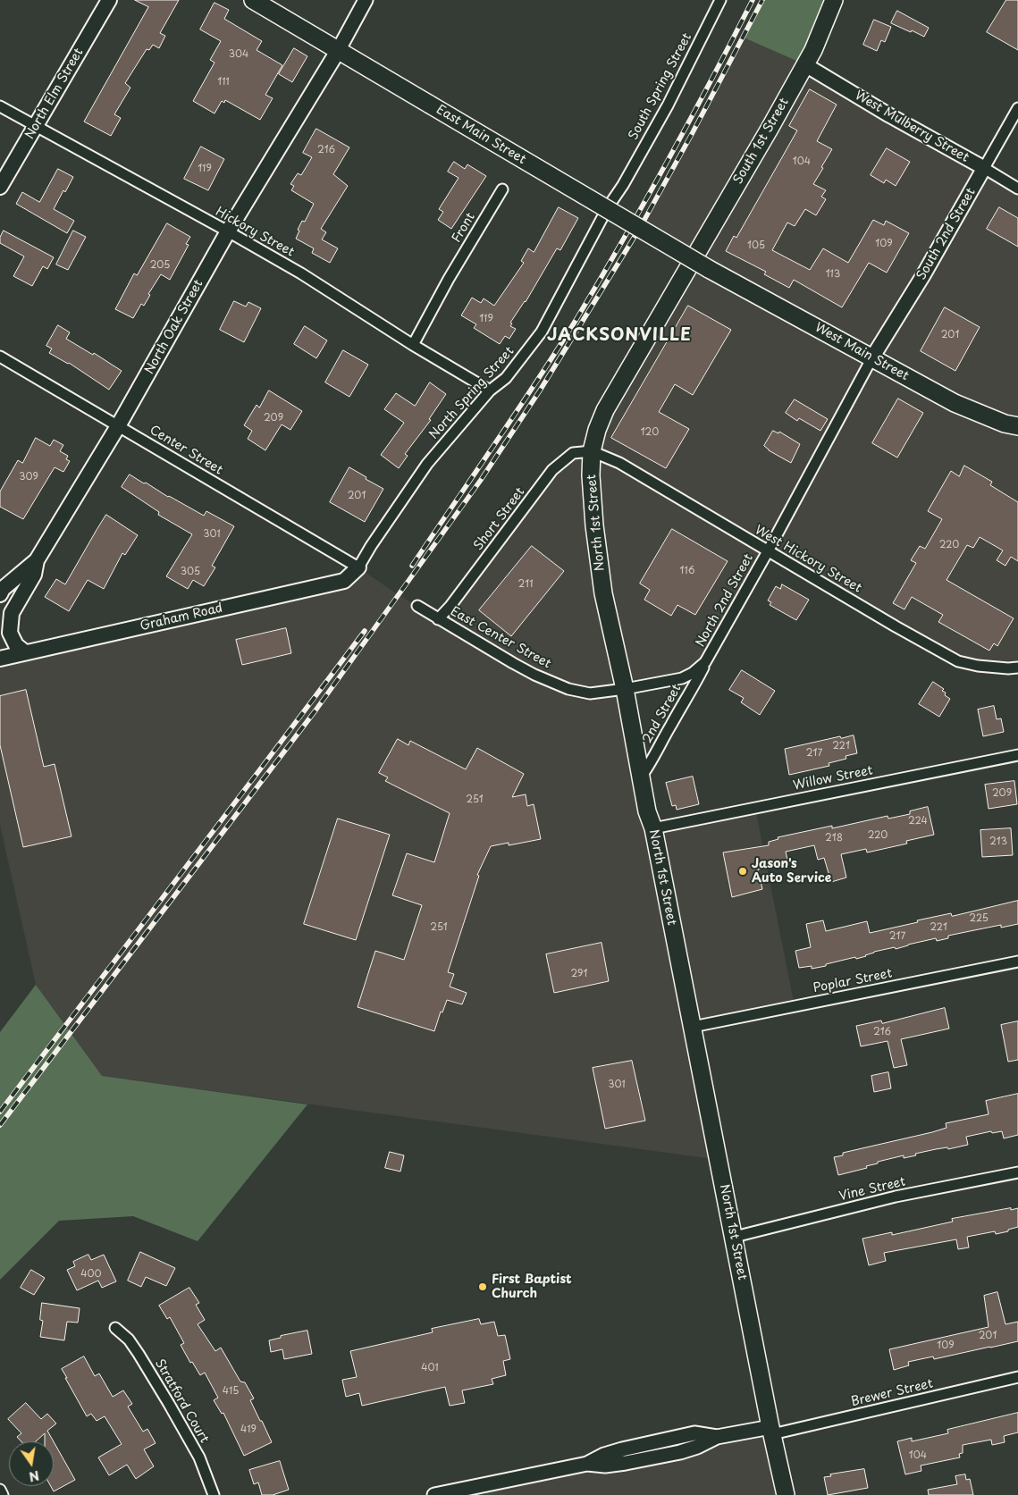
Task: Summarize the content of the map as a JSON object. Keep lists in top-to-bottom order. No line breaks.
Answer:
{"streets":{"main road":["North Elm Street","East Main Street","South 1st Street","North Oak Street","West Main Street","North 1st Street","Graham Road"],"street":["South Spring Street","West Mulberry Street","Front","Hickory Street","South 2nd Street","North Spring Street","Center Street","Short Street","West Hickory Street","North 2nd Street","East Center Street","2nd Street","Willow Street","Poplar Street","Vine Street","Brewer Street","Stratford Court"]},"crossings":[["South Spring Street","North Spring Street"],["North Elm Street","Hickory Street"],["West Mulberry Street","South 1st Street"],["West Mulberry Street","South 2nd Street"],["East Main Street","North Oak Street"],["East Main Street","West Main Street"],["South 1st Street","North 1st Street"],["Front","Hickory Street"],["Hickory Street","North Oak Street"],["Hickory Street","North Spring Street"],["South 2nd Street","West Main Street"],["South 2nd Street","North 2nd Street"],["North Oak Street","Center Street"],["West Main Street","North 2nd Street"],["North Spring Street","Center Street"],["North Spring Street","Graham Road"],["Center Street","Graham Road"],["Short Street","North 1st Street"],["Short Street","West Hickory Street"],["Short Street","East Center Street"],["North 1st Street","West Hickory Street"],["North 1st Street","North 2nd Street"],["North 1st Street","East Center Street"],["North 1st Street","2nd Street"],["North 1st Street","Willow Street"],["North 1st Street","Poplar Street"],["North 1st Street","Vine Street"],["North 1st Street","Brewer Street"],["West Hickory Street","North 2nd Street"],["North 2nd Street","East Center Street"],["North 2nd Street","2nd Street"]],"districts":["JACKSONVILLE"],"places":["Jason's Auto Service","First Baptist Church"],"house_numbers":["304","111","216","104","119","109","105","205","113","119","201","209","120","309","201","301","220","116","305","211","221","217","209","251","224","220","218","213","225","251","221","217","291","216","301","400","201","109","401","415","419","104"],"north":"bottom"}
